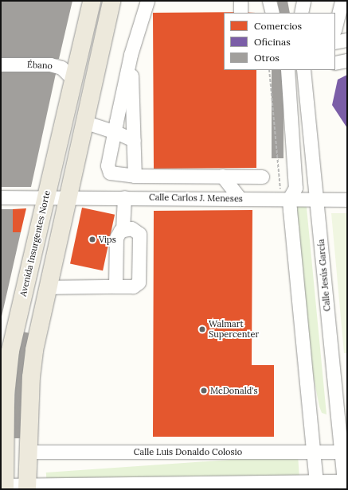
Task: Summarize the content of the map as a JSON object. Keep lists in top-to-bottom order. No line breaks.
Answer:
{"streets":{"main road":["Avenida Insurgentes Norte"],"street":["Ébano","Calle Carlos J. Meneses","Calle Jesús García","Calle Luis Donaldo Colosio"]},"crossings":[["Ébano","Avenida Insurgentes Norte"],["Calle Carlos J. Meneses","Avenida Insurgentes Norte"],["Calle Carlos J. Meneses","Calle Jesús García"],["Calle Jesús García","Calle Luis Donaldo Colosio"]],"places":["Vips","Walmart Supercenter","McDonald's"],"legend":["Comercios","Oficinas","Otros"]}
